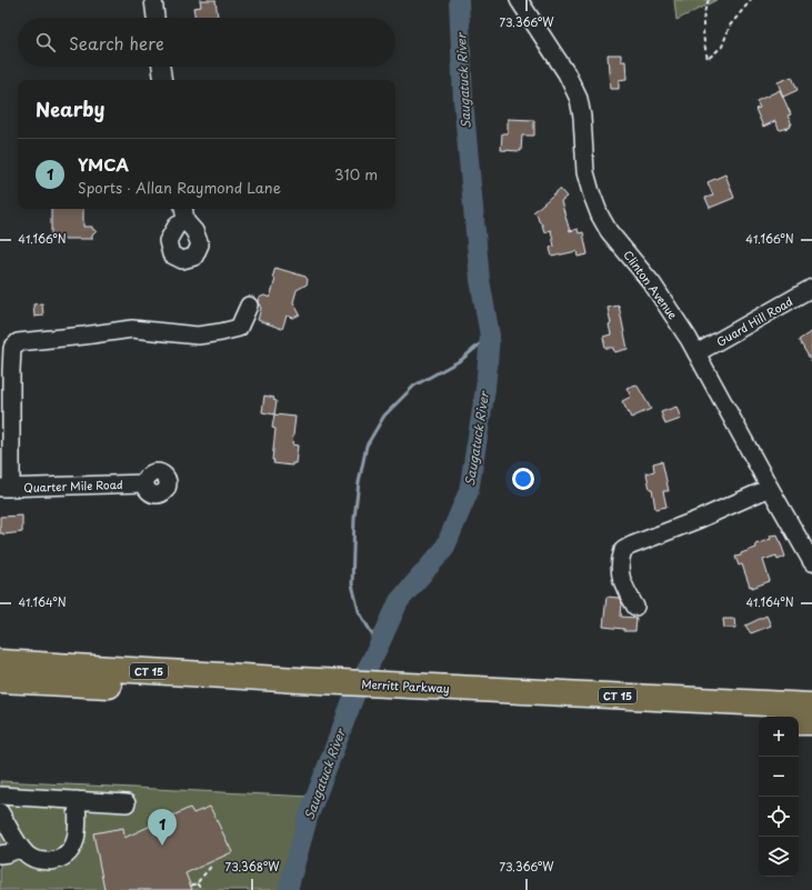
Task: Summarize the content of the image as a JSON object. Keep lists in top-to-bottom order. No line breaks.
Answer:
{"streets":{"highway":["CT 15","Merritt Parkway"],"street":["Clinton Avenue","Guard Hill Road","Quarter Mile Road"]},"crossings":[["Clinton Avenue","Guard Hill Road"]],"water":["Saugatuck River"],"page":{"search":"Search here","heading":"Nearby","list":[{"mark":"1","name":"YMCA","note":"Sports · Allan Raymond Lane","value":"310 m"}],"map_buttons":["+","−"],"pins":"1"},"coordinates":["73.366°W","41.166°N","41.164°N","73.368°W"]}
